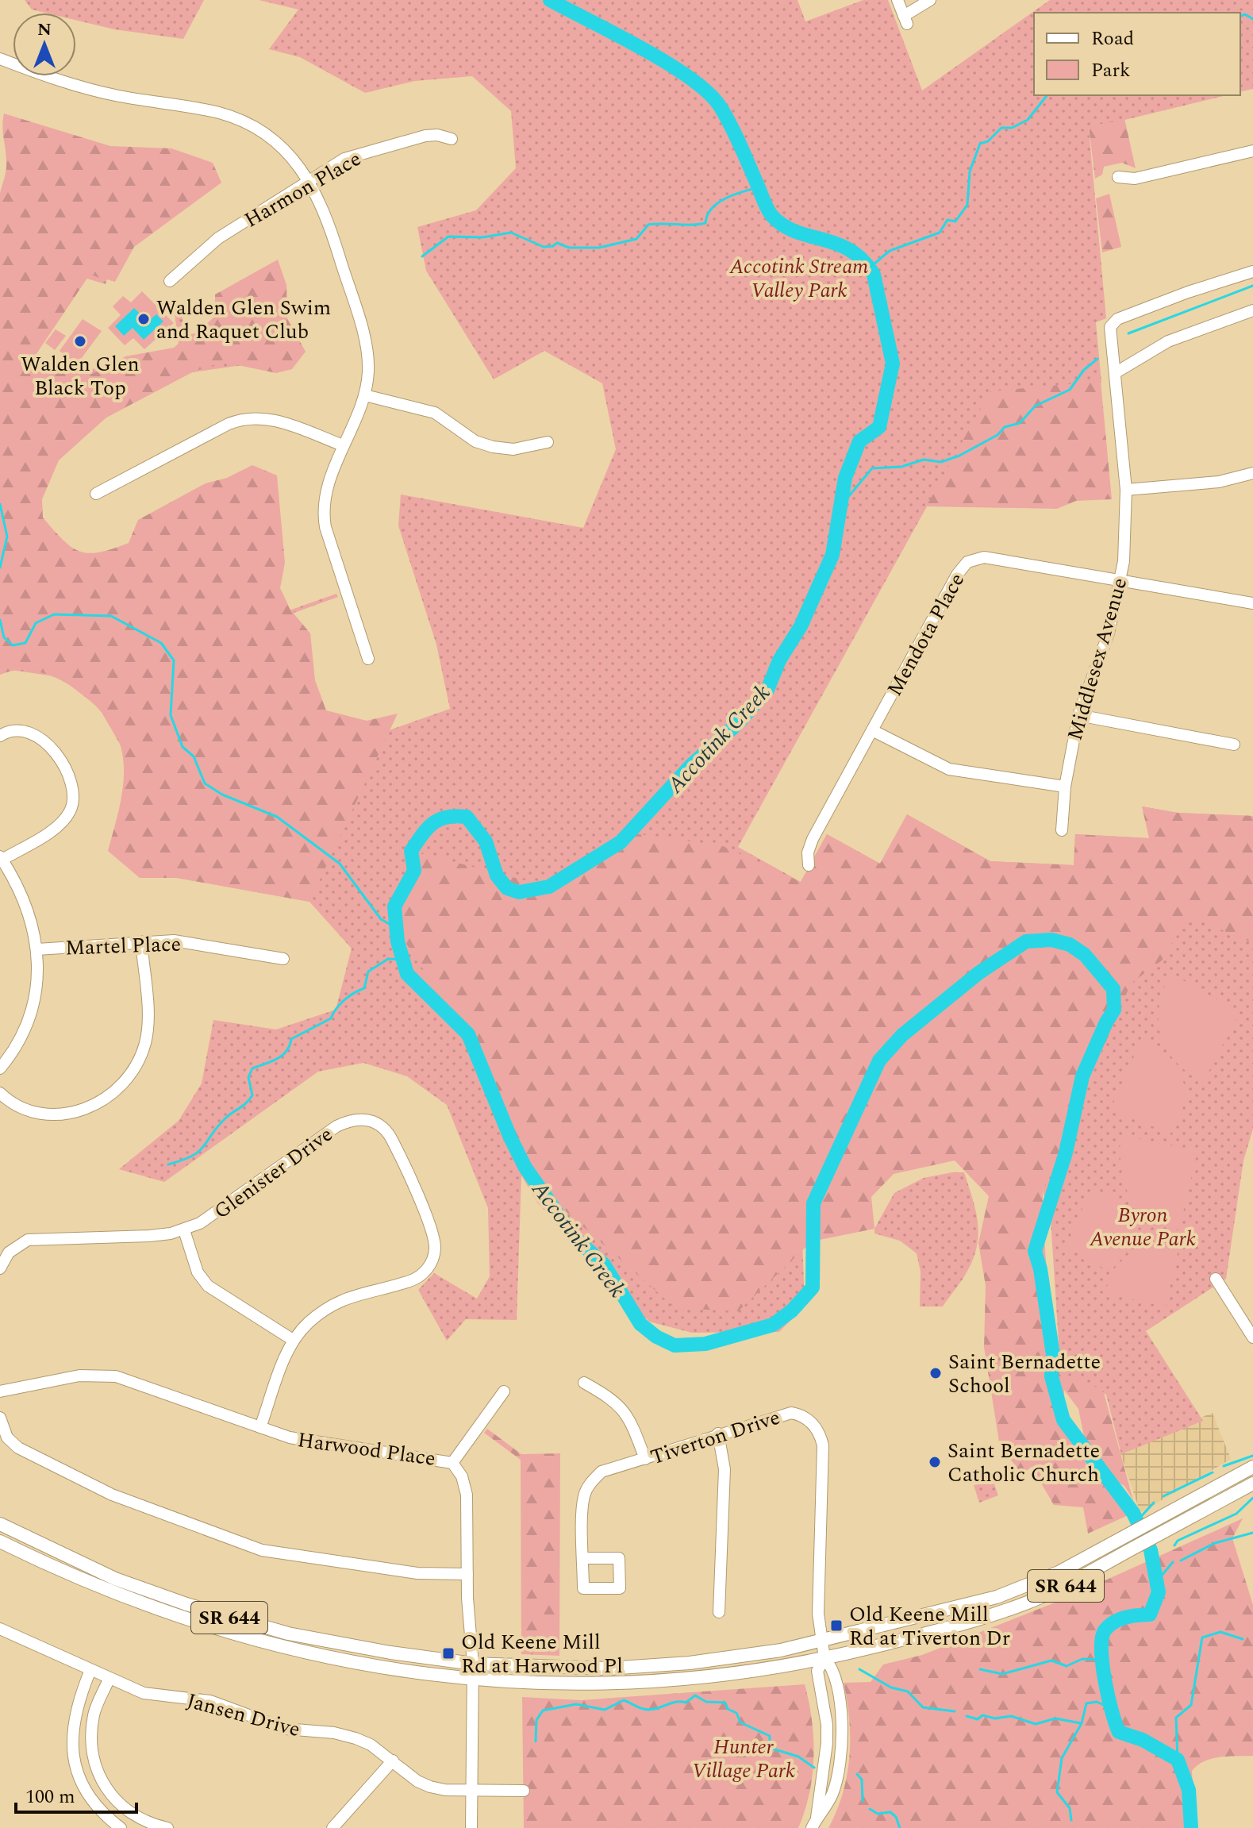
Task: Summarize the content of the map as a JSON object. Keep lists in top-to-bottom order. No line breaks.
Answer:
{"streets":{"main road":["SR 644"],"street":["Harmon Place","Mendota Place","Middlesex Avenue","Martel Place","Glenister Drive","Tiverton Drive","Harwood Place","Jansen Drive"]},"crossings":[["Mendota Place","Middlesex Avenue"],["Glenister Drive","Harwood Place"],["Tiverton Drive","SR 644"],["Harwood Place","SR 644"],["Harwood Place","Jansen Drive"]],"water":["Accotink Creek"],"parks":["Accotink Stream Valley Park","Byron Avenue Park","Hunter Village Park"],"places":{"other":["Walden Glen Swim and Raquet Club","Walden Glen Black Top","Saint Bernadette School","Saint Bernadette Catholic Church"],"transit":["Old Keene Mill Rd at Tiverton Dr","Old Keene Mill Rd at Harwood Pl"]},"legend":["Road","Park"],"scale_bar":"100 m","north":"top"}
